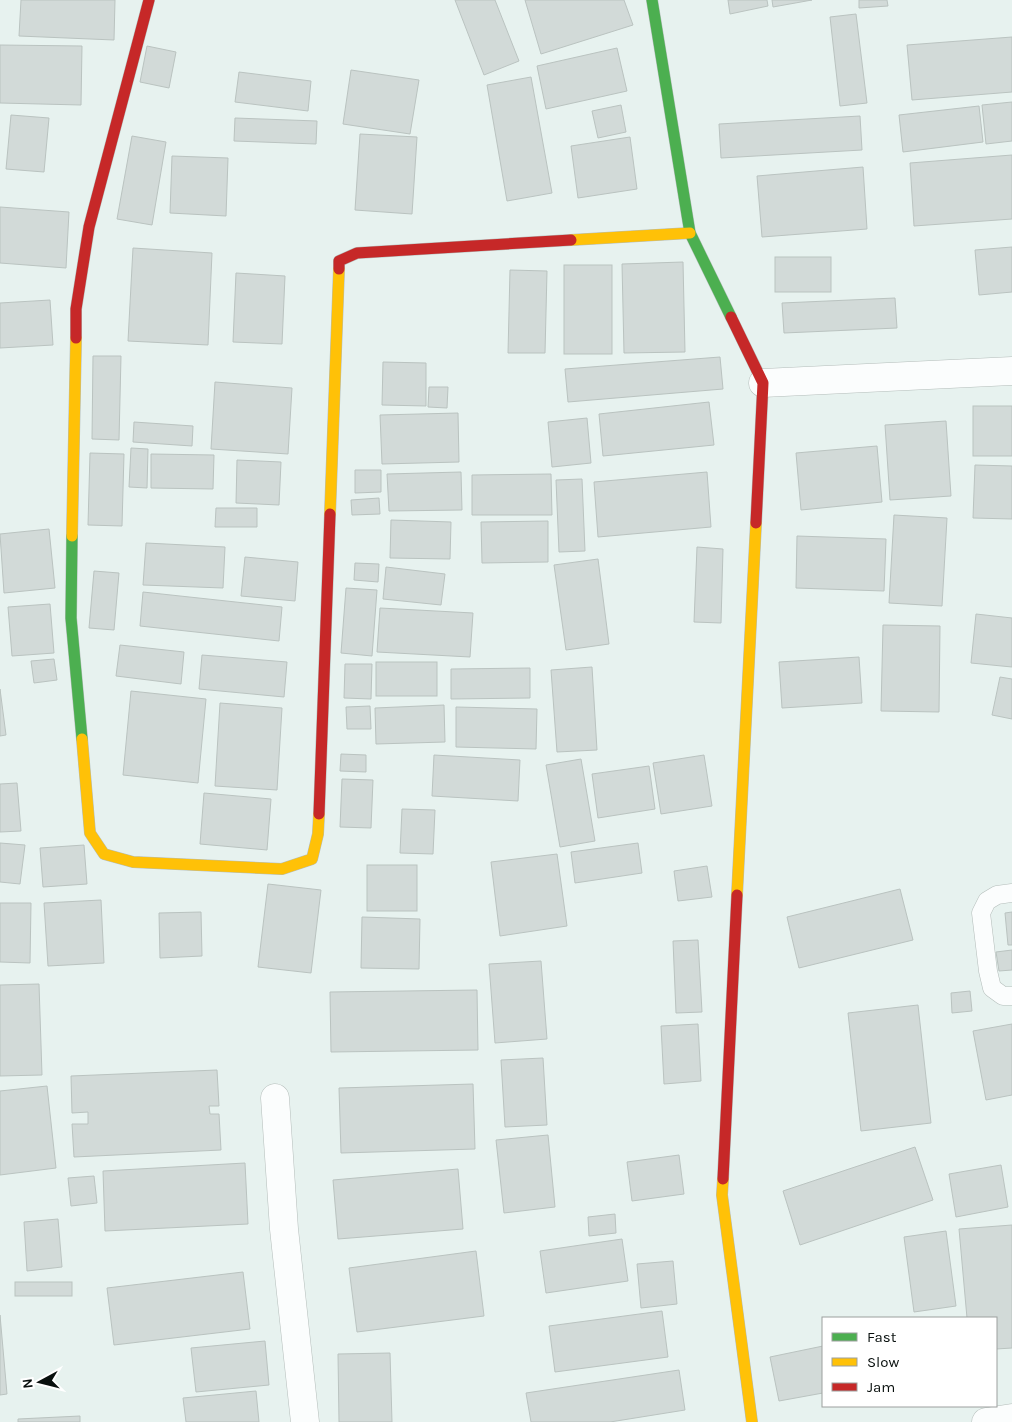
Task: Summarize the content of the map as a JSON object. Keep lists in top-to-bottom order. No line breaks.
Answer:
{"legend":["Fast","Slow","Jam"],"north":"left"}
